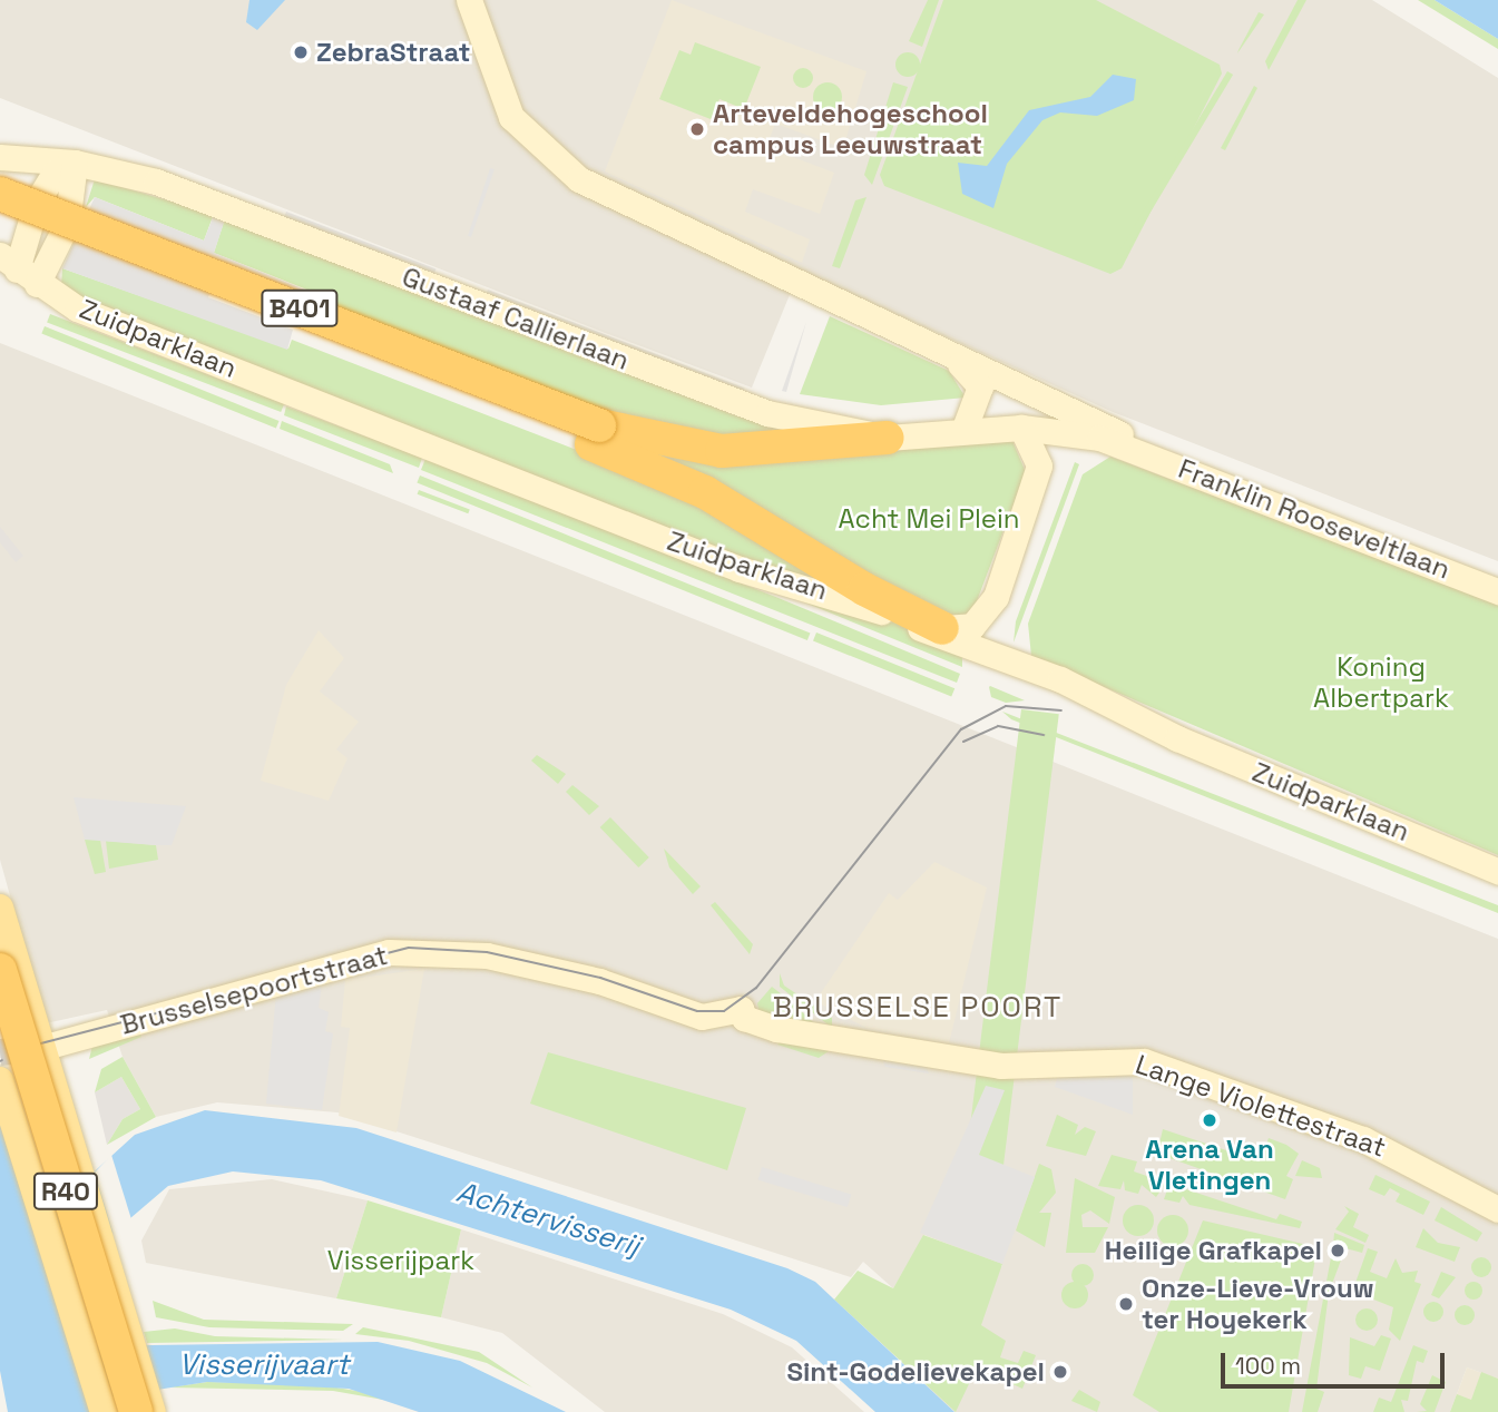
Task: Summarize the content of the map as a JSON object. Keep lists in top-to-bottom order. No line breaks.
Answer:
{"streets":{"highway":["B401","R40"],"street":["Gustaaf Callierlaan","Zuidparklaan","Franklin Rooseveltlaan","Brusselsepoortstraat","Lange Violettestraat"]},"crossings":[["B401","Gustaaf Callierlaan"],["Gustaaf Callierlaan","Franklin Rooseveltlaan"],["Brusselsepoortstraat","Lange Violettestraat"]],"districts":["BRUSSELSE POORT"],"water":["Achtervisserij","Visserijvaart"],"parks":["Acht Mei Plein","Koning Albertpark","Visserijpark"],"places":["ZebraStraat","Arteveldehogeschool campus Leeuwstraat","Arena Van Vletingen","Heilige Grafkapel","Onze-Lieve-Vrouw ter Hoyekerk","Sint-Godelievekapel"],"scale_bar":"100 m"}
